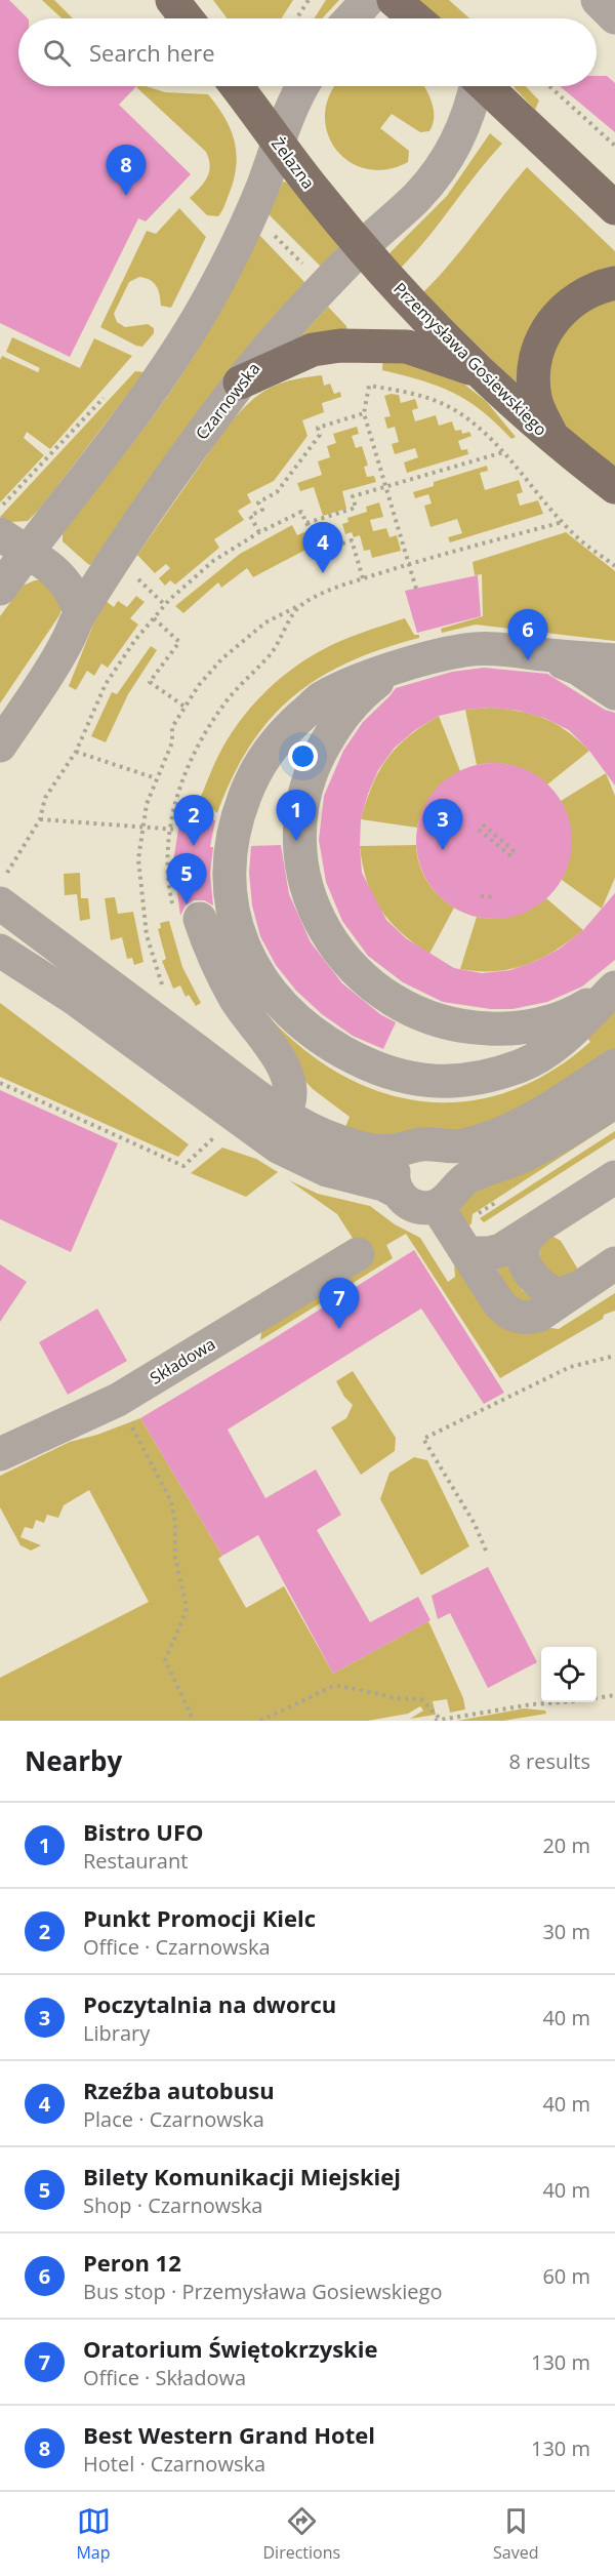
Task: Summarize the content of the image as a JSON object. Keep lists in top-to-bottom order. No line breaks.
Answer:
{"streets":{"main road":["Żelazna","Przemysława Gosiewskiego"],"street":["Czarnowska","Składowa"]},"crossings":[["Żelazna","Przemysława Gosiewskiego"],["Żelazna","Czarnowska"],["Przemysława Gosiewskiego","Czarnowska"]],"page":{"search":"Search here","pins":["8","4","6","1","2","3","5","7"],"heading":["Nearby","8 results"],"list":[{"mark":"1","name":"Bistro UFO","note":"Restaurant","value":"20 m"},{"mark":"2","name":"Punkt Promocji Kielc","note":"Office · Czarnowska","value":"30 m"},{"mark":"3","name":"Poczytalnia na dworcu","note":"Library","value":"40 m"},{"mark":"4","name":"Rzeźba autobusu","note":"Place · Czarnowska","value":"40 m"},{"mark":"5","name":"Bilety Komunikacji Miejskiej","note":"Shop · Czarnowska","value":"40 m"},{"mark":"6","name":"Peron 12","note":"Bus stop · Przemysława Gosiewskiego","value":"60 m"},{"mark":"7","name":"Oratorium Świętokrzyskie","note":"Office · Składowa","value":"130 m"},{"mark":"8","name":"Best Western Grand Hotel","note":"Hotel · Czarnowska","value":"130 m"}],"nav":["Map","Directions","Saved"]}}
